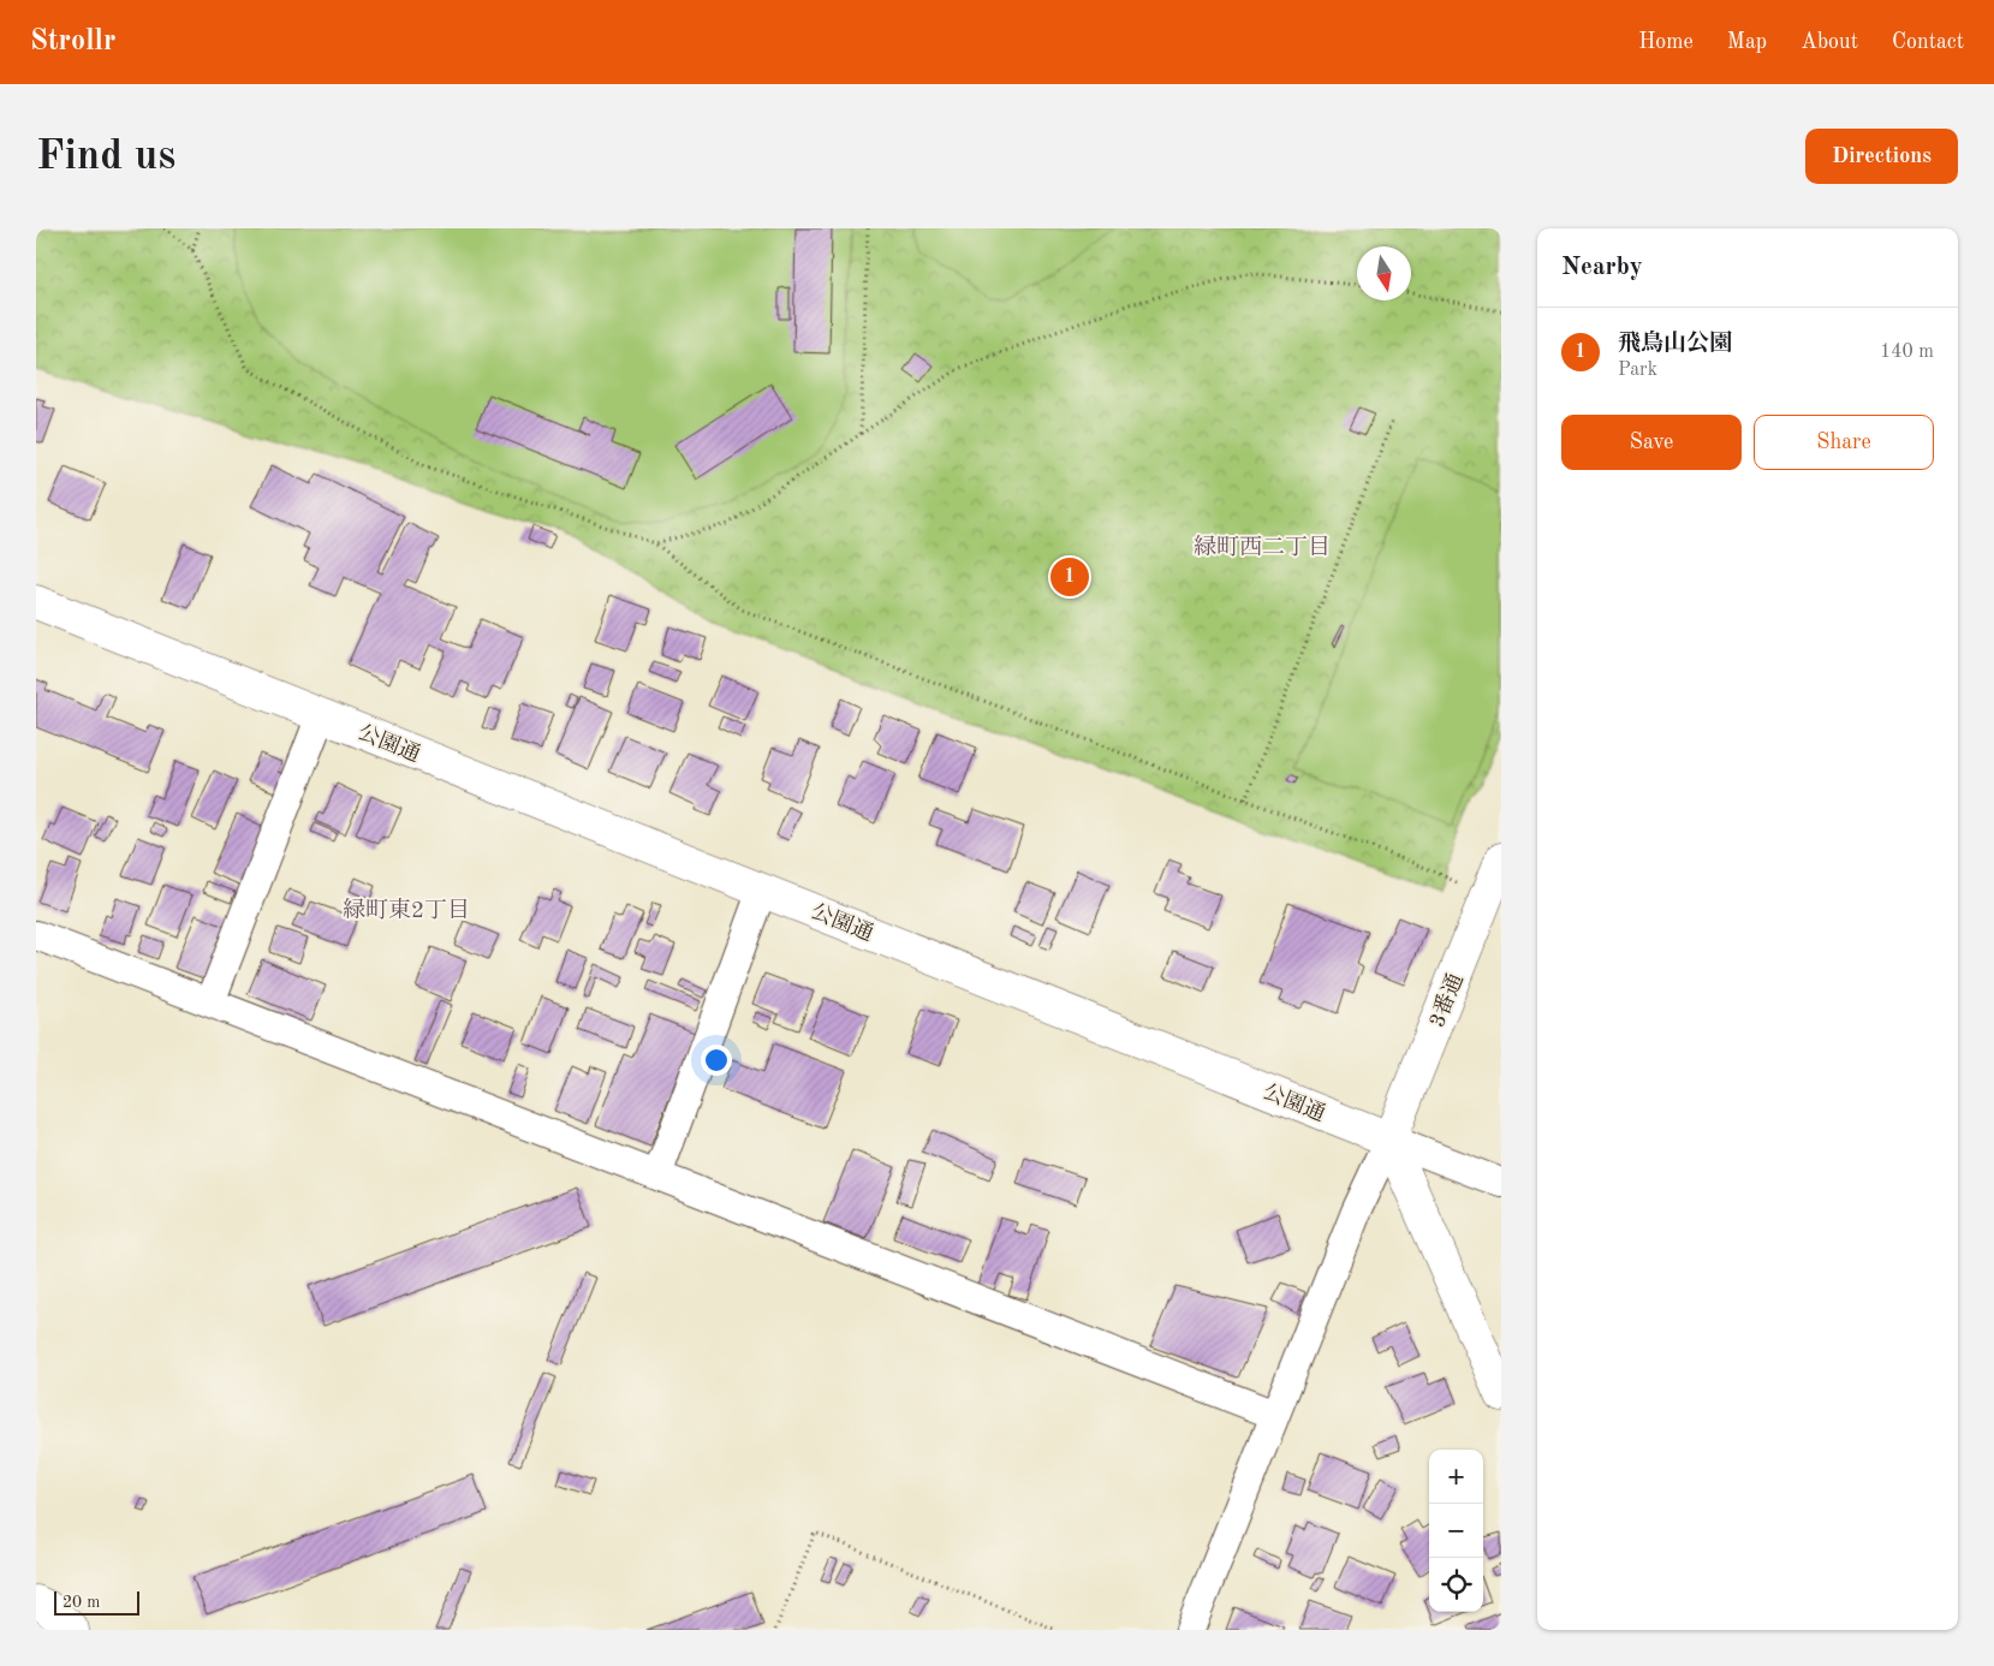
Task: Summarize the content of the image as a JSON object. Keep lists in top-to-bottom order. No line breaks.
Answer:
{"streets":{"street":["公園通","3番通"]},"crossings":[["公園通","3番通"]],"districts":["緑町西二丁目","緑町東2丁目"],"scale_bar":"20 m","north":"bottom","page":{"header":"Strollr","nav":["Home","Map","About","Contact"],"buttons":["Directions",["Save","Share"]],"title":"Find us","heading":"Nearby","list":[{"mark":"1","name":"飛鳥山公園","note":"Park","value":"140 m"}],"pins":"1","map_buttons":["+","−"],"scale":"20 m"}}
